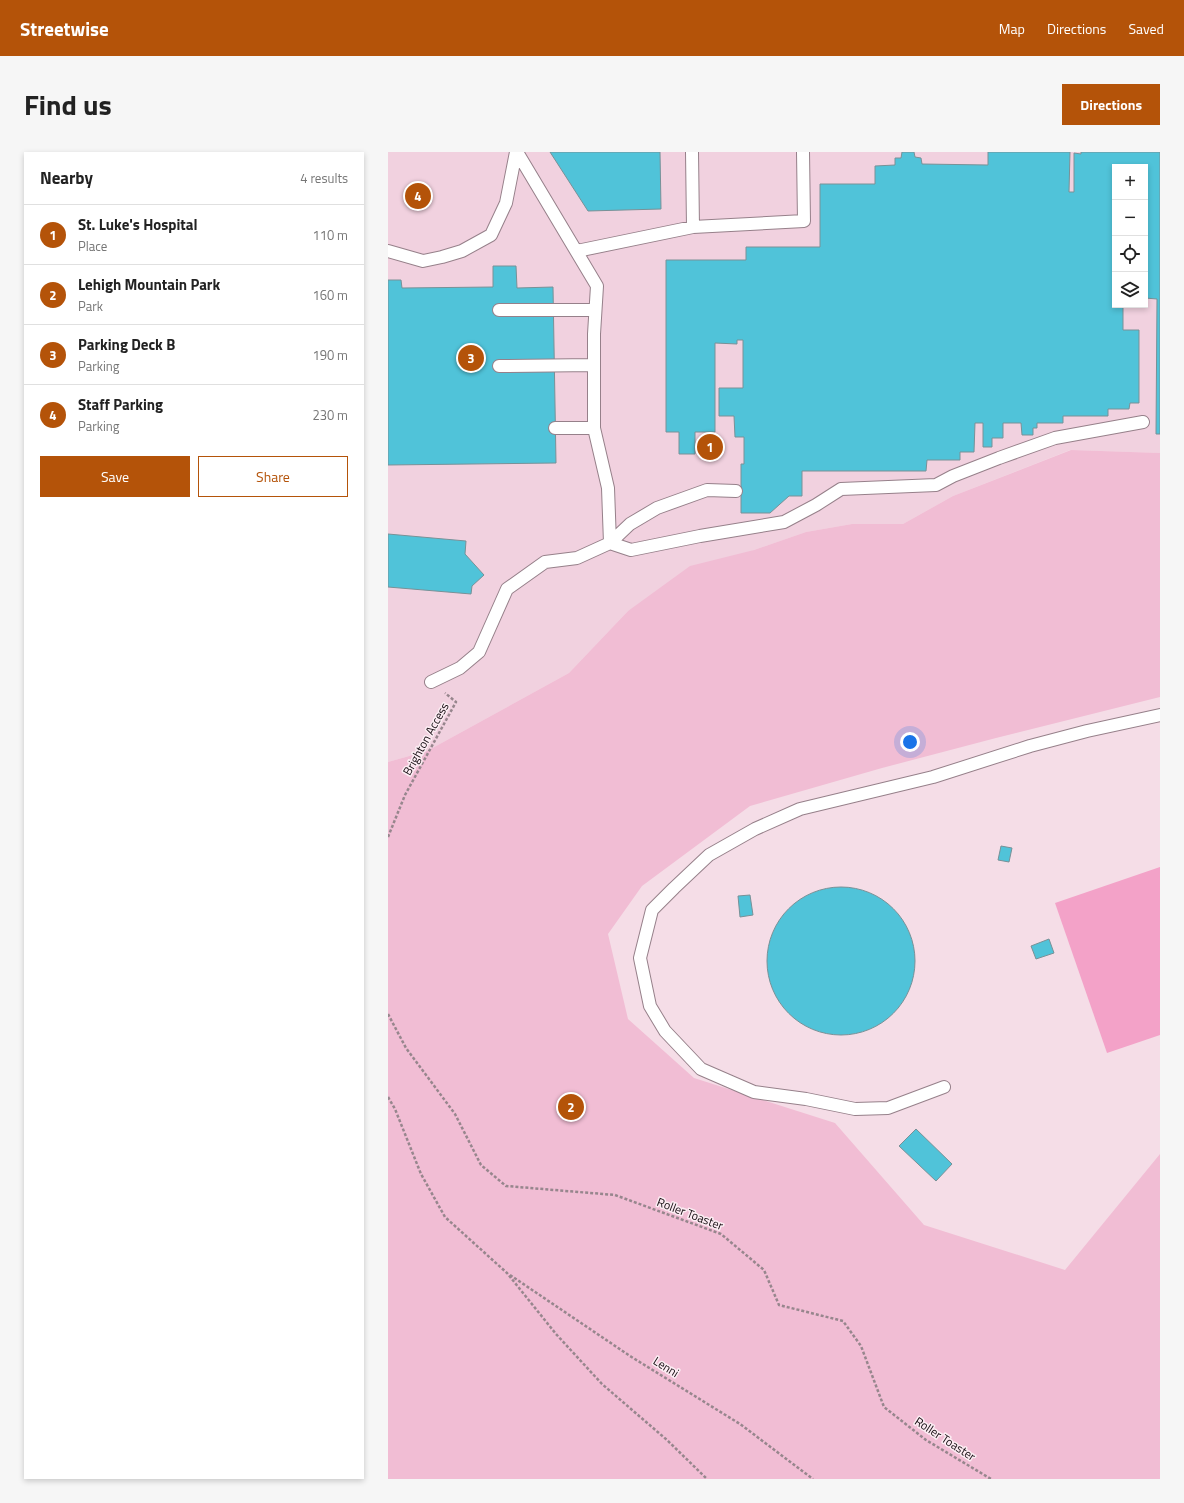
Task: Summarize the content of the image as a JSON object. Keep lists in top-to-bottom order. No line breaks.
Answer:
{"streets":{"path":["Brighton Access","Roller Toaster","Lenni"]},"page":{"header":"Streetwise","nav":["Map","Directions","Saved"],"title":"Find us","buttons":["Directions",["Save","Share"]],"heading":["Nearby","4 results"],"map_buttons":["+","−"],"pins":["4","3","1","2"],"list":[{"mark":"1","name":"St. Luke's Hospital","note":"Place","value":"110 m"},{"mark":"2","name":"Lehigh Mountain Park","note":"Park","value":"160 m"},{"mark":"3","name":"Parking Deck B","note":"Parking","value":"190 m"},{"mark":"4","name":"Staff Parking","note":"Parking","value":"230 m"}]}}
